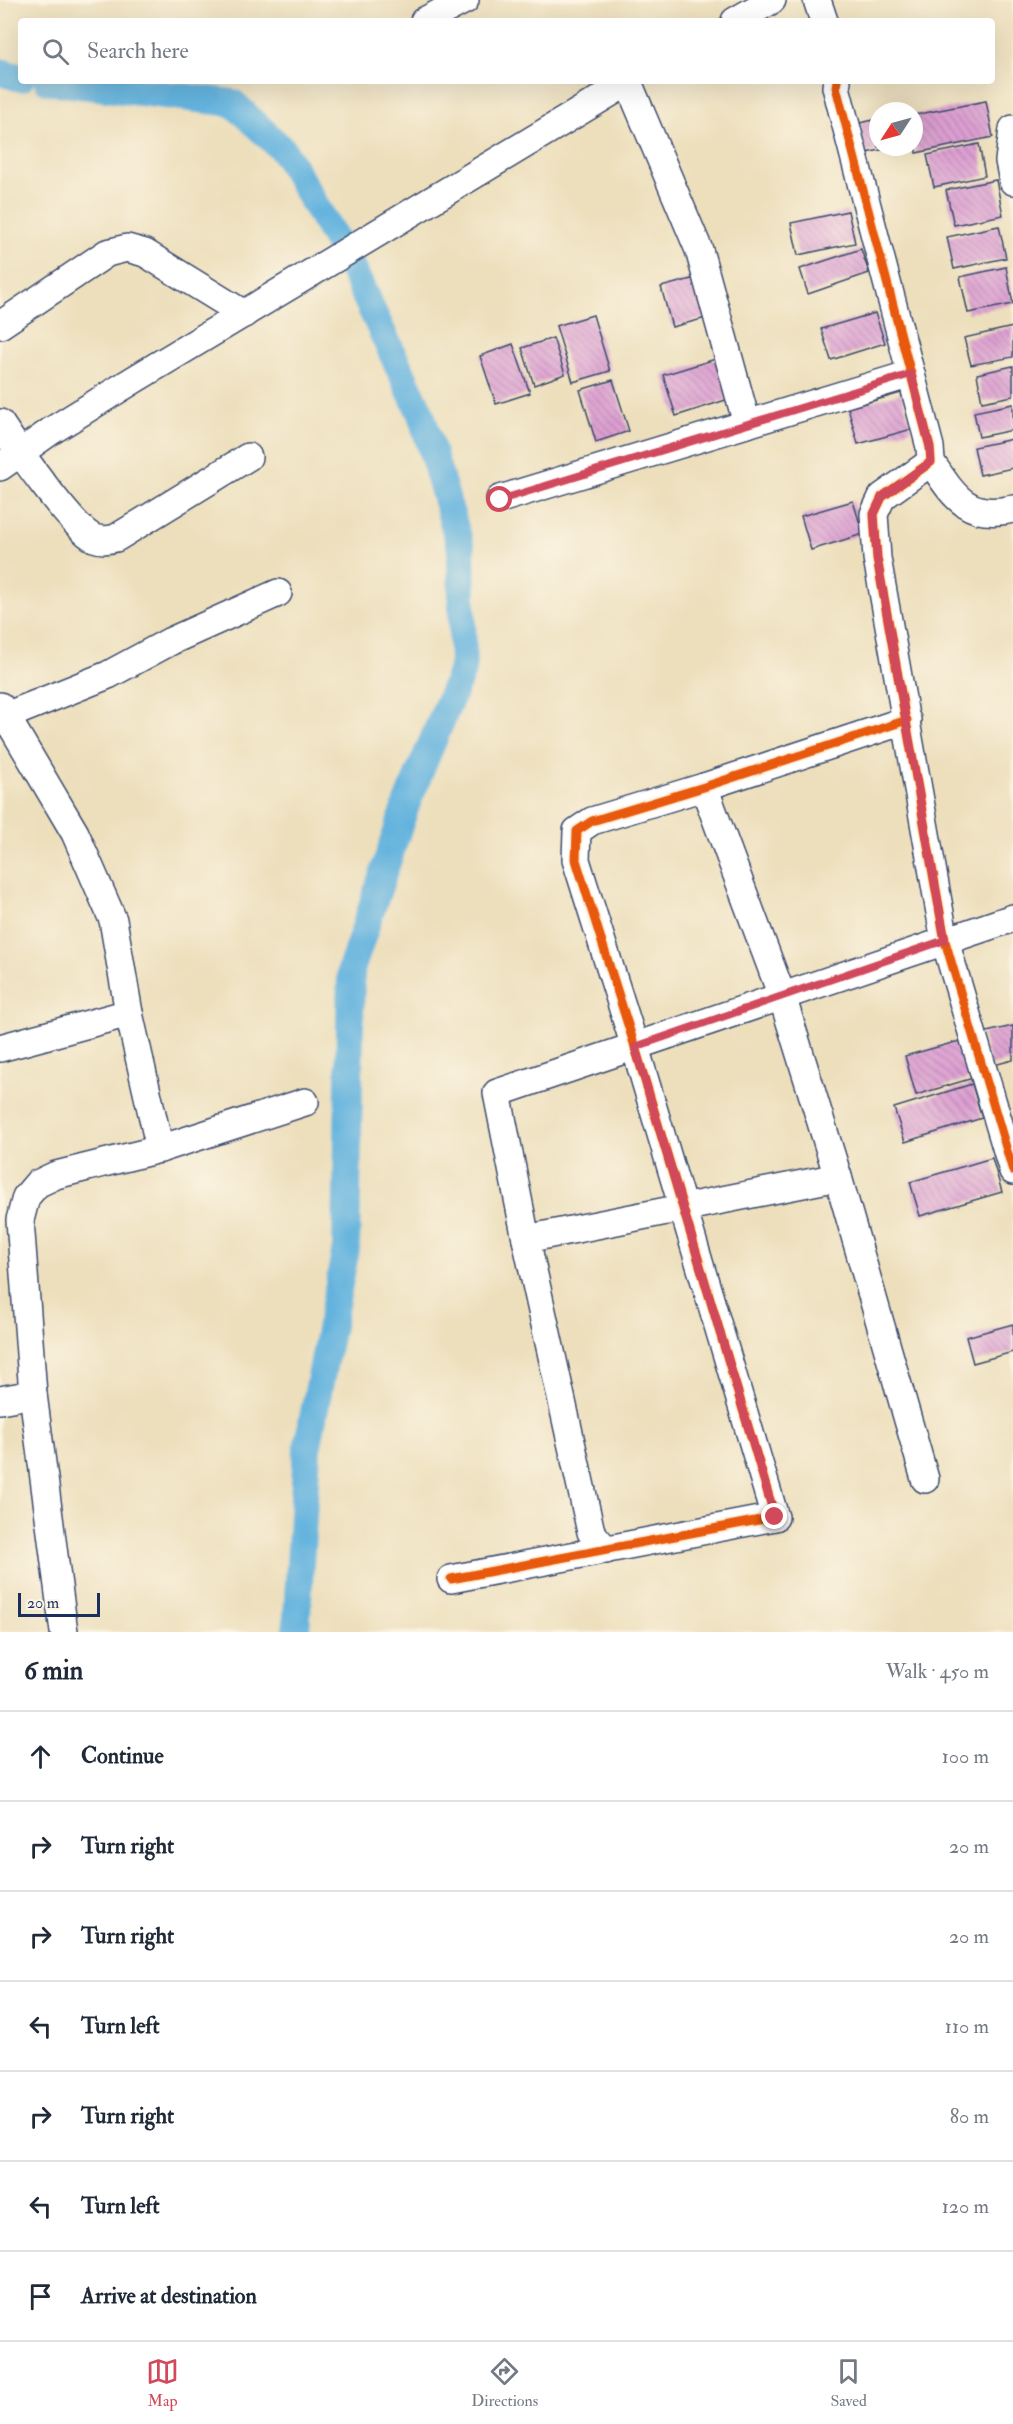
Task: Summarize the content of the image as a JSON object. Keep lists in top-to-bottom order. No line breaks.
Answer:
{"scale_bar":"20 m","north":"bottom left","page":{"search":"Search here","scale":"20 m","heading":["6 min","Walk · 450 m"],"list":[["Continue","100 m"],["Turn right","20 m"],["Turn right","20 m"],["Turn left","110 m"],["Turn right","80 m"],["Turn left","120 m"],"Arrive at destination"],"nav":["Map","Directions","Saved"]}}
